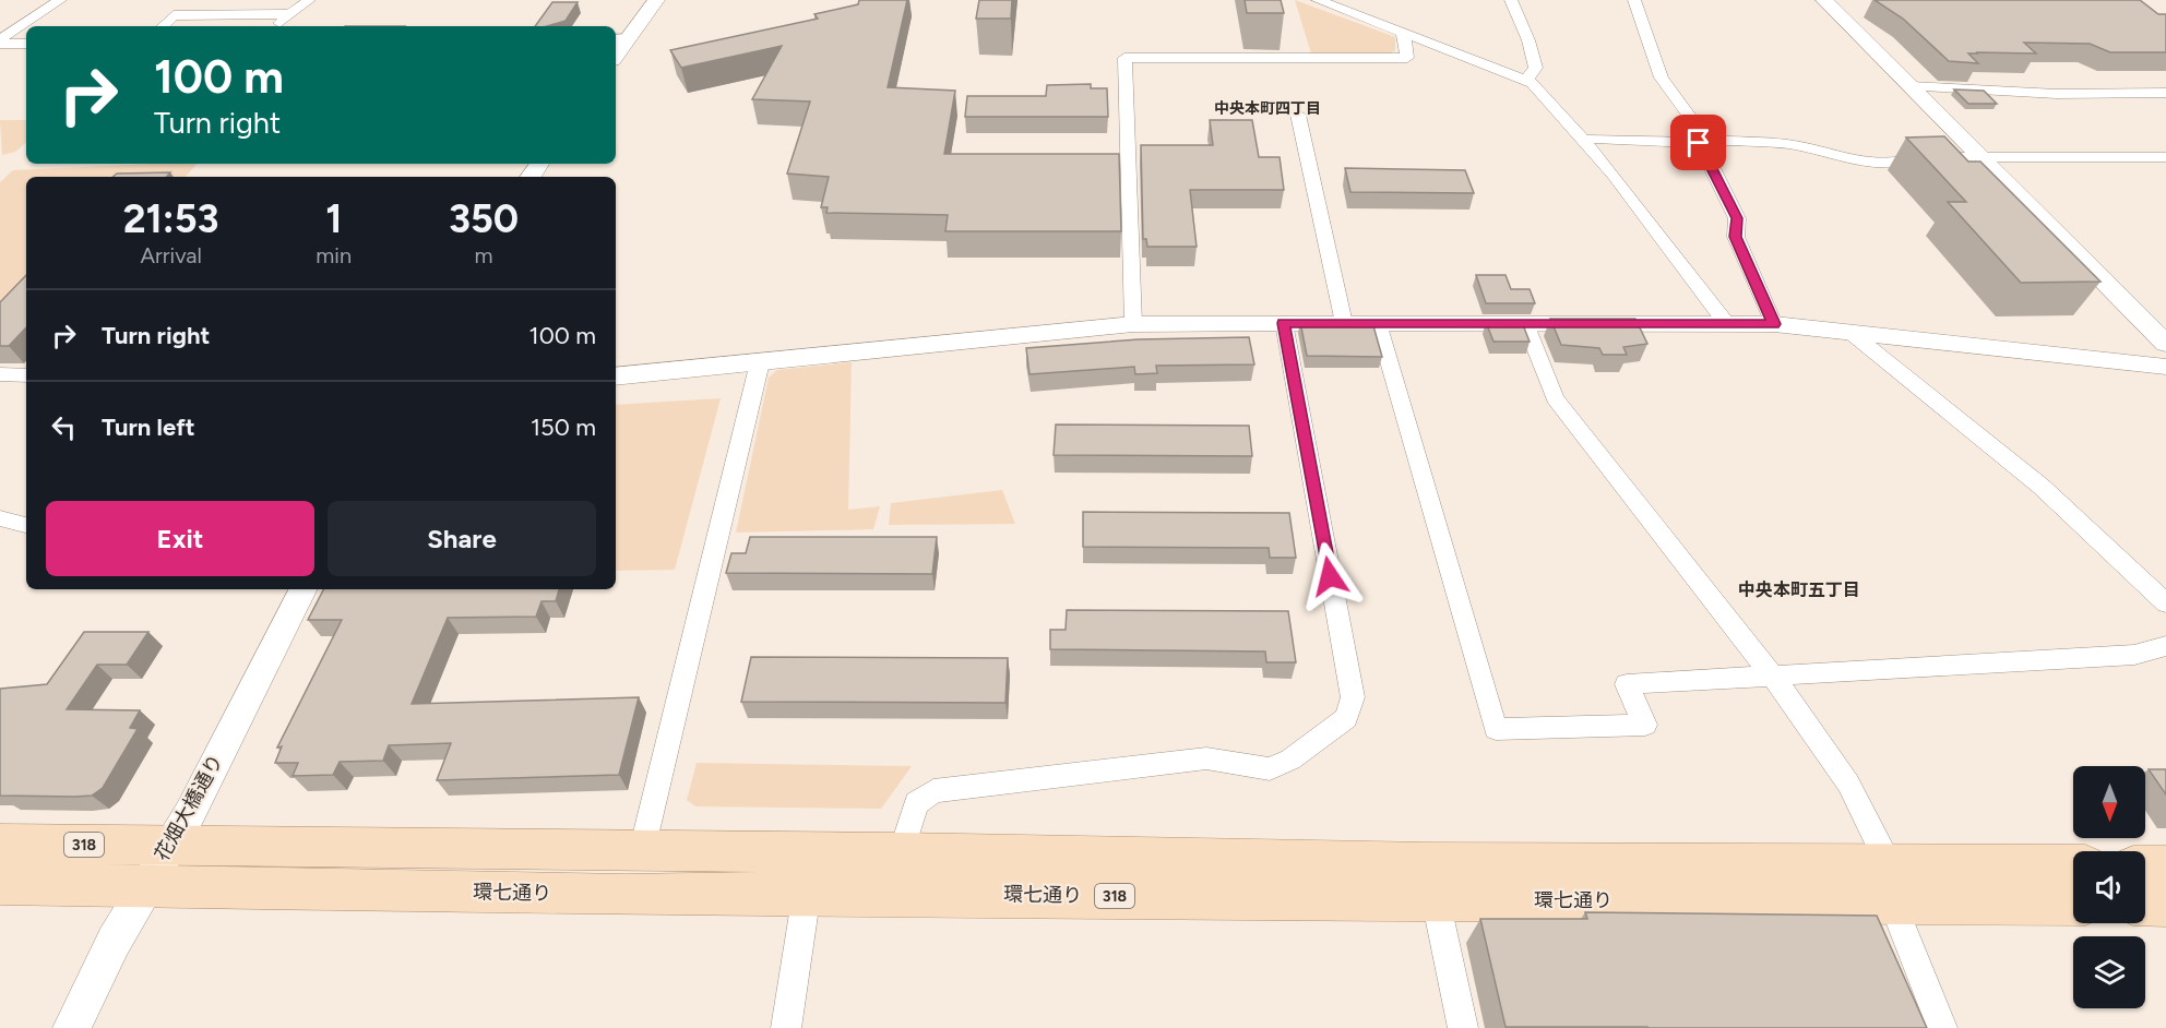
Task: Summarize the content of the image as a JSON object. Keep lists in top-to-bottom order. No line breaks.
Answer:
{"streets":{"main road":["318","環七通り"],"street":["花畑大橋通り"]},"crossings":[["花畑大橋通り","環七通り"]],"districts":["中央本町四丁目","中央本町五丁目"],"north":"bottom","page":{"turn":["100 m","Turn right"],"eta":["21:53","Arrival","1","min","350","m"],"list":[{"name":"Turn right","value":"100 m"},{"name":"Turn left","value":"150 m"}],"buttons":["Exit","Share"]}}
